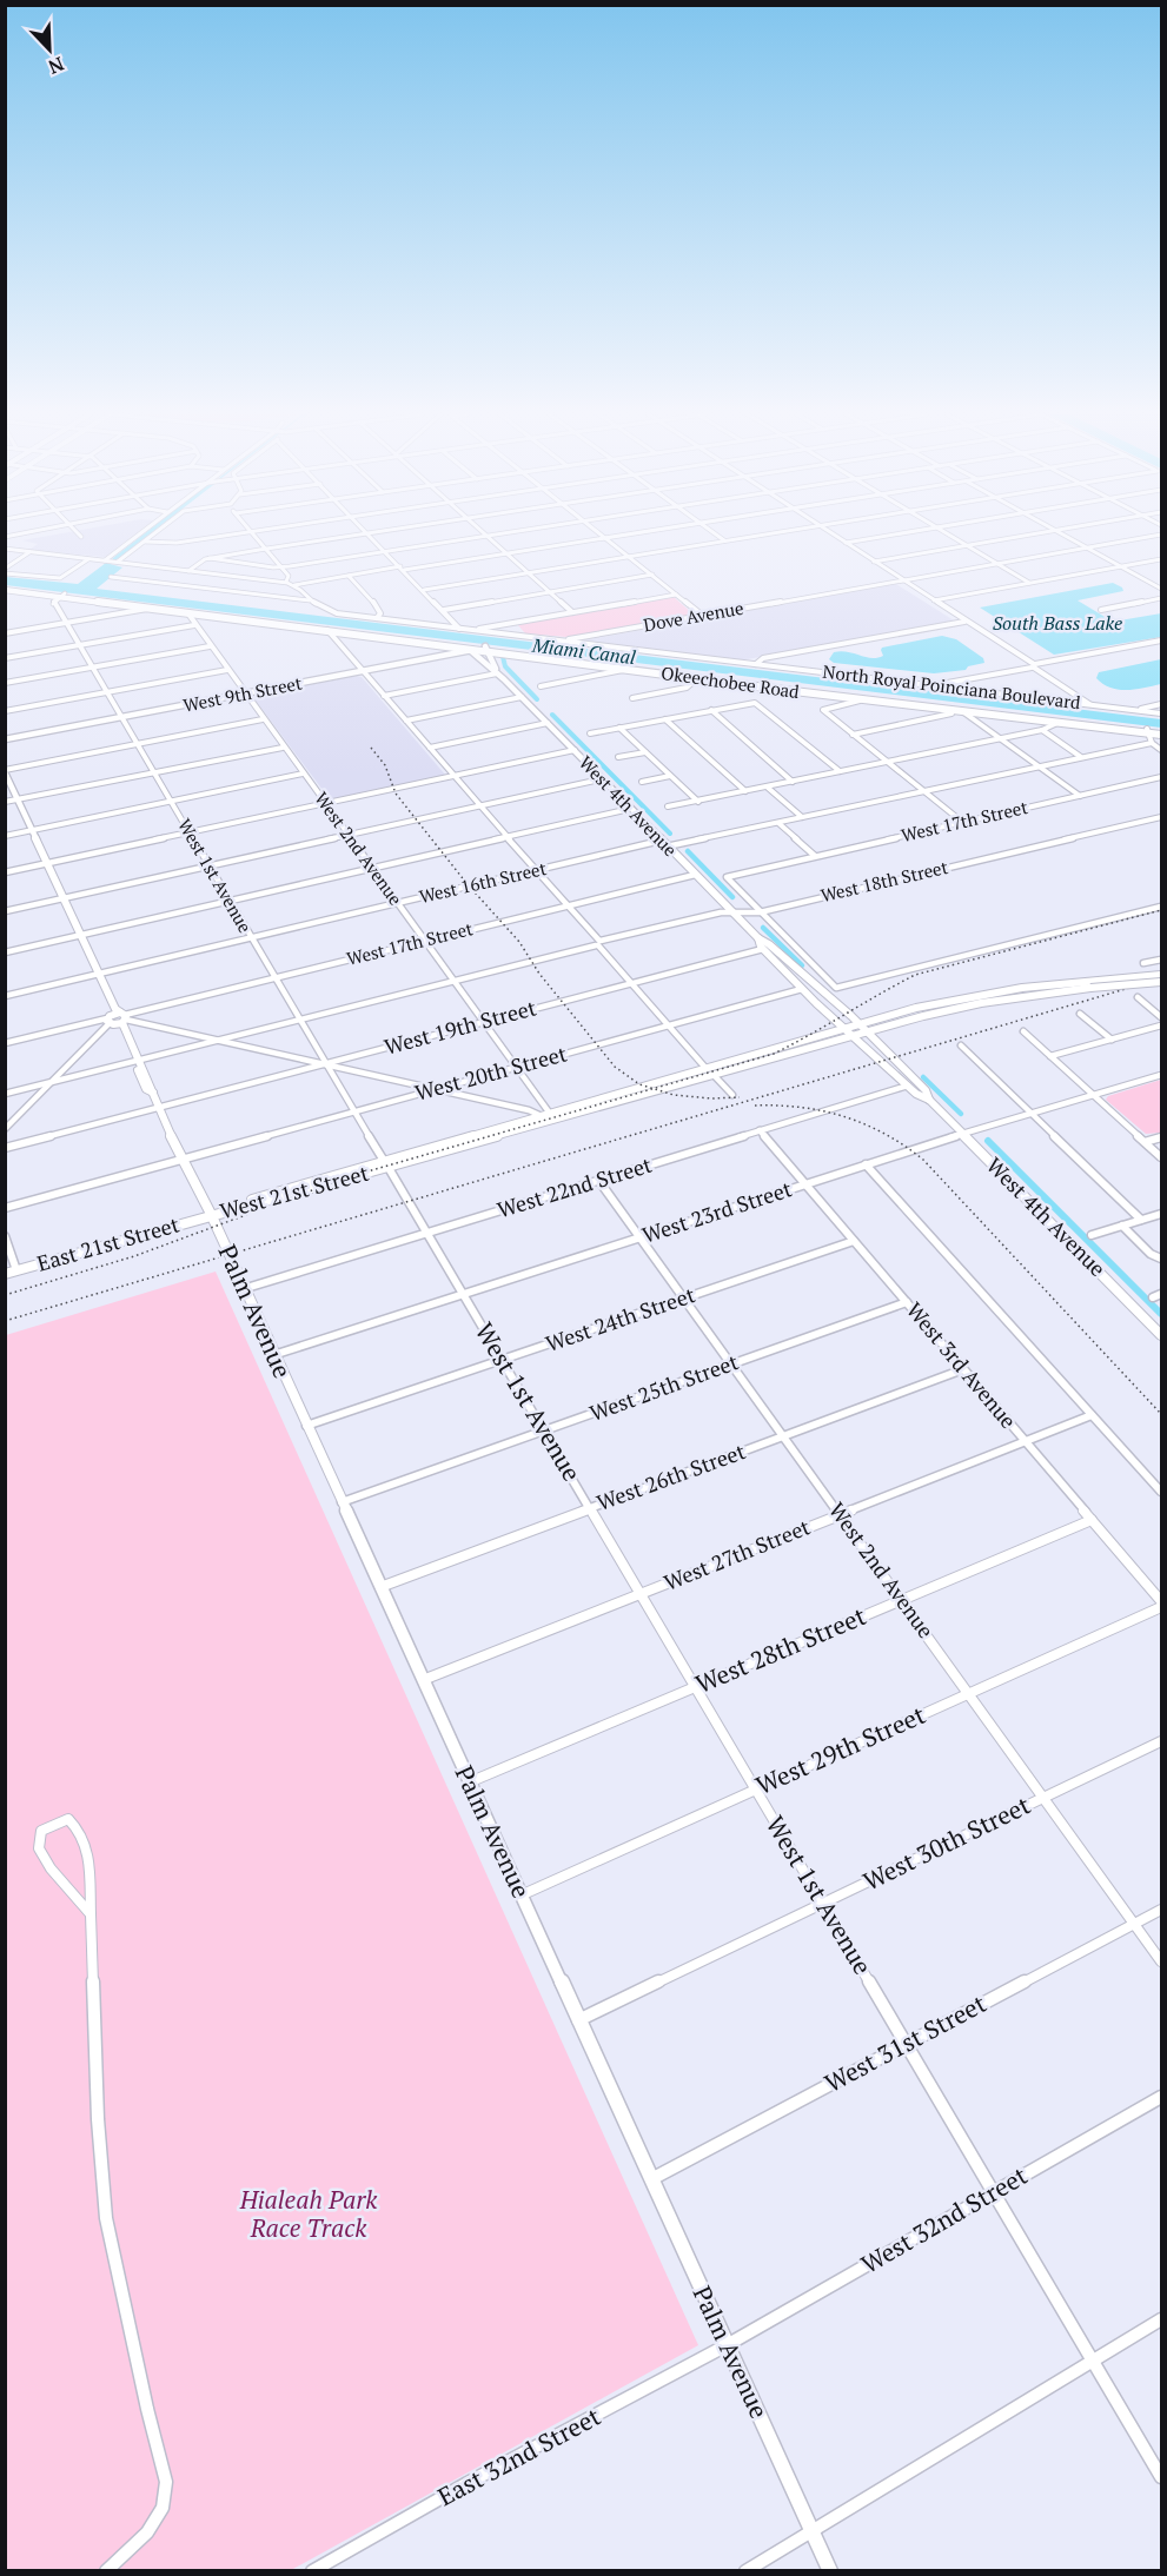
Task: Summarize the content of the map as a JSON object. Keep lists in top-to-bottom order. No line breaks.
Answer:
{"streets":{"highway":["Okeechobee Road"],"main road":["West 9th Street","West 4th Avenue","West 21st Street","East 21st Street","Palm Avenue"],"street":["Dove Avenue","North Royal Poinciana Boulevard","West 17th Street","West 2nd Avenue","West 1st Avenue","West 18th Street","West 16th Street","West 19th Street","West 20th Street","West 22nd Street","West 23rd Street","West 24th Street","West 3rd Avenue","West 25th Street","West 26th Street","West 27th Street","West 28th Street","West 29th Street","West 30th Street","West 31st Street","West 32nd Street","East 32nd Street"]},"crossings":[["Dove Avenue","North Royal Poinciana Boulevard"],["Okeechobee Road","West 9th Street"],["Okeechobee Road","West 4th Avenue"],["Okeechobee Road","West 2nd Avenue"],["Okeechobee Road","West 1st Avenue"],["West 9th Street","West 4th Avenue"],["West 9th Street","West 2nd Avenue"],["West 9th Street","West 1st Avenue"],["West 4th Avenue","West 17th Street"],["West 4th Avenue","West 18th Street"],["West 4th Avenue","West 16th Street"],["West 4th Avenue","West 19th Street"],["West 4th Avenue","West 20th Street"],["West 4th Avenue","West 22nd Street"],["West 4th Avenue","West 21st Street"],["West 4th Avenue","West 23rd Street"],["West 17th Street","West 2nd Avenue"],["West 17th Street","West 1st Avenue"],["West 17th Street","West 18th Street"],["West 17th Street","Palm Avenue"],["West 2nd Avenue","West 18th Street"],["West 2nd Avenue","West 16th Street"],["West 2nd Avenue","West 19th Street"],["West 2nd Avenue","West 20th Street"],["West 2nd Avenue","West 22nd Street"],["West 2nd Avenue","West 21st Street"],["West 2nd Avenue","West 23rd Street"],["West 2nd Avenue","West 24th Street"],["West 2nd Avenue","West 25th Street"],["West 2nd Avenue","West 26th Street"],["West 2nd Avenue","West 27th Street"],["West 2nd Avenue","West 28th Street"],["West 2nd Avenue","West 29th Street"],["West 2nd Avenue","West 30th Street"],["West 2nd Avenue","West 31st Street"],["West 1st Avenue","West 18th Street"],["West 1st Avenue","West 16th Street"],["West 1st Avenue","West 19th Street"],["West 1st Avenue","West 20th Street"],["West 1st Avenue","West 22nd Street"],["West 1st Avenue","West 21st Street"],["West 1st Avenue","West 23rd Street"],["West 1st Avenue","West 24th Street"],["West 1st Avenue","West 25th Street"],["West 1st Avenue","West 26th Street"],["West 1st Avenue","West 27th Street"],["West 1st Avenue","West 28th Street"],["West 1st Avenue","West 29th Street"],["West 1st Avenue","West 30th Street"],["West 1st Avenue","West 31st Street"],["West 1st Avenue","West 32nd Street"],["West 18th Street","Palm Avenue"],["West 16th Street","Palm Avenue"],["West 19th Street","Palm Avenue"],["West 20th Street","Palm Avenue"],["West 22nd Street","Palm Avenue"],["West 22nd Street","West 3rd Avenue"],["West 21st Street","East 21st Street"],["West 21st Street","Palm Avenue"],["West 23rd Street","Palm Avenue"],["West 23rd Street","West 3rd Avenue"],["East 21st Street","Palm Avenue"],["Palm Avenue","West 24th Street"],["Palm Avenue","West 25th Street"],["Palm Avenue","West 26th Street"],["Palm Avenue","West 27th Street"],["Palm Avenue","West 28th Street"],["Palm Avenue","West 29th Street"],["Palm Avenue","West 30th Street"],["Palm Avenue","West 31st Street"],["Palm Avenue","West 32nd Street"],["Palm Avenue","East 32nd Street"],["West 24th Street","West 3rd Avenue"],["West 3rd Avenue","West 25th Street"],["West 3rd Avenue","West 26th Street"],["West 3rd Avenue","West 27th Street"],["West 3rd Avenue","West 28th Street"],["West 32nd Street","East 32nd Street"]],"water":["South Bass Lake","Miami Canal"],"parks":["Hialeah Park Race Track"],"north":"bottom right"}
